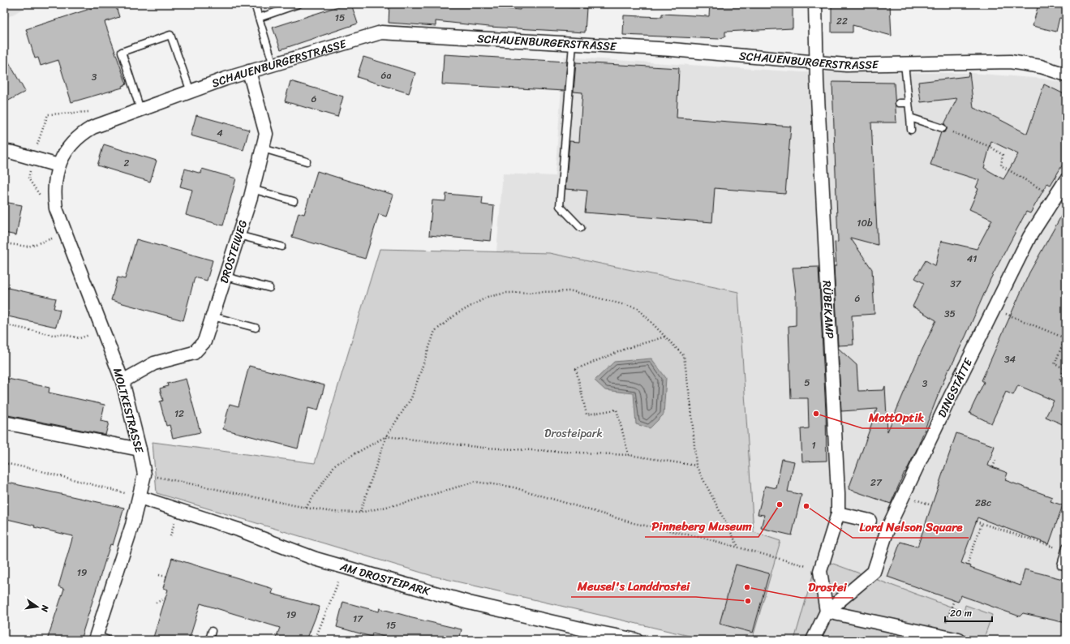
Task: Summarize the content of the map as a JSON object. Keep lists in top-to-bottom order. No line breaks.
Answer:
{"streets":{"street":["SCHAUENBURGERSTRASSE","DROSTEIWEG","RÜBEKAMP","DINGSTÄTTE","MOLTKESTRASSE","AM DROSTEIPARK"]},"crossings":[["SCHAUENBURGERSTRASSE","DROSTEIWEG"],["SCHAUENBURGERSTRASSE","RÜBEKAMP"],["SCHAUENBURGERSTRASSE","MOLTKESTRASSE"],["DROSTEIWEG","MOLTKESTRASSE"],["RÜBEKAMP","DINGSTÄTTE"],["MOLTKESTRASSE","AM DROSTEIPARK"]],"parks":["Drosteipark"],"places":["MottOptik","Pinneberg Museum","Lord Nelson Square","Drostei","Meusel's Landdrostei"],"house_numbers":["15","22","6a","3","6","4","2","10b","41","37","6","35","34","5","3","12","1","27","28c","19","19","17","15"],"scale_bar":"20 m","north":"right"}
